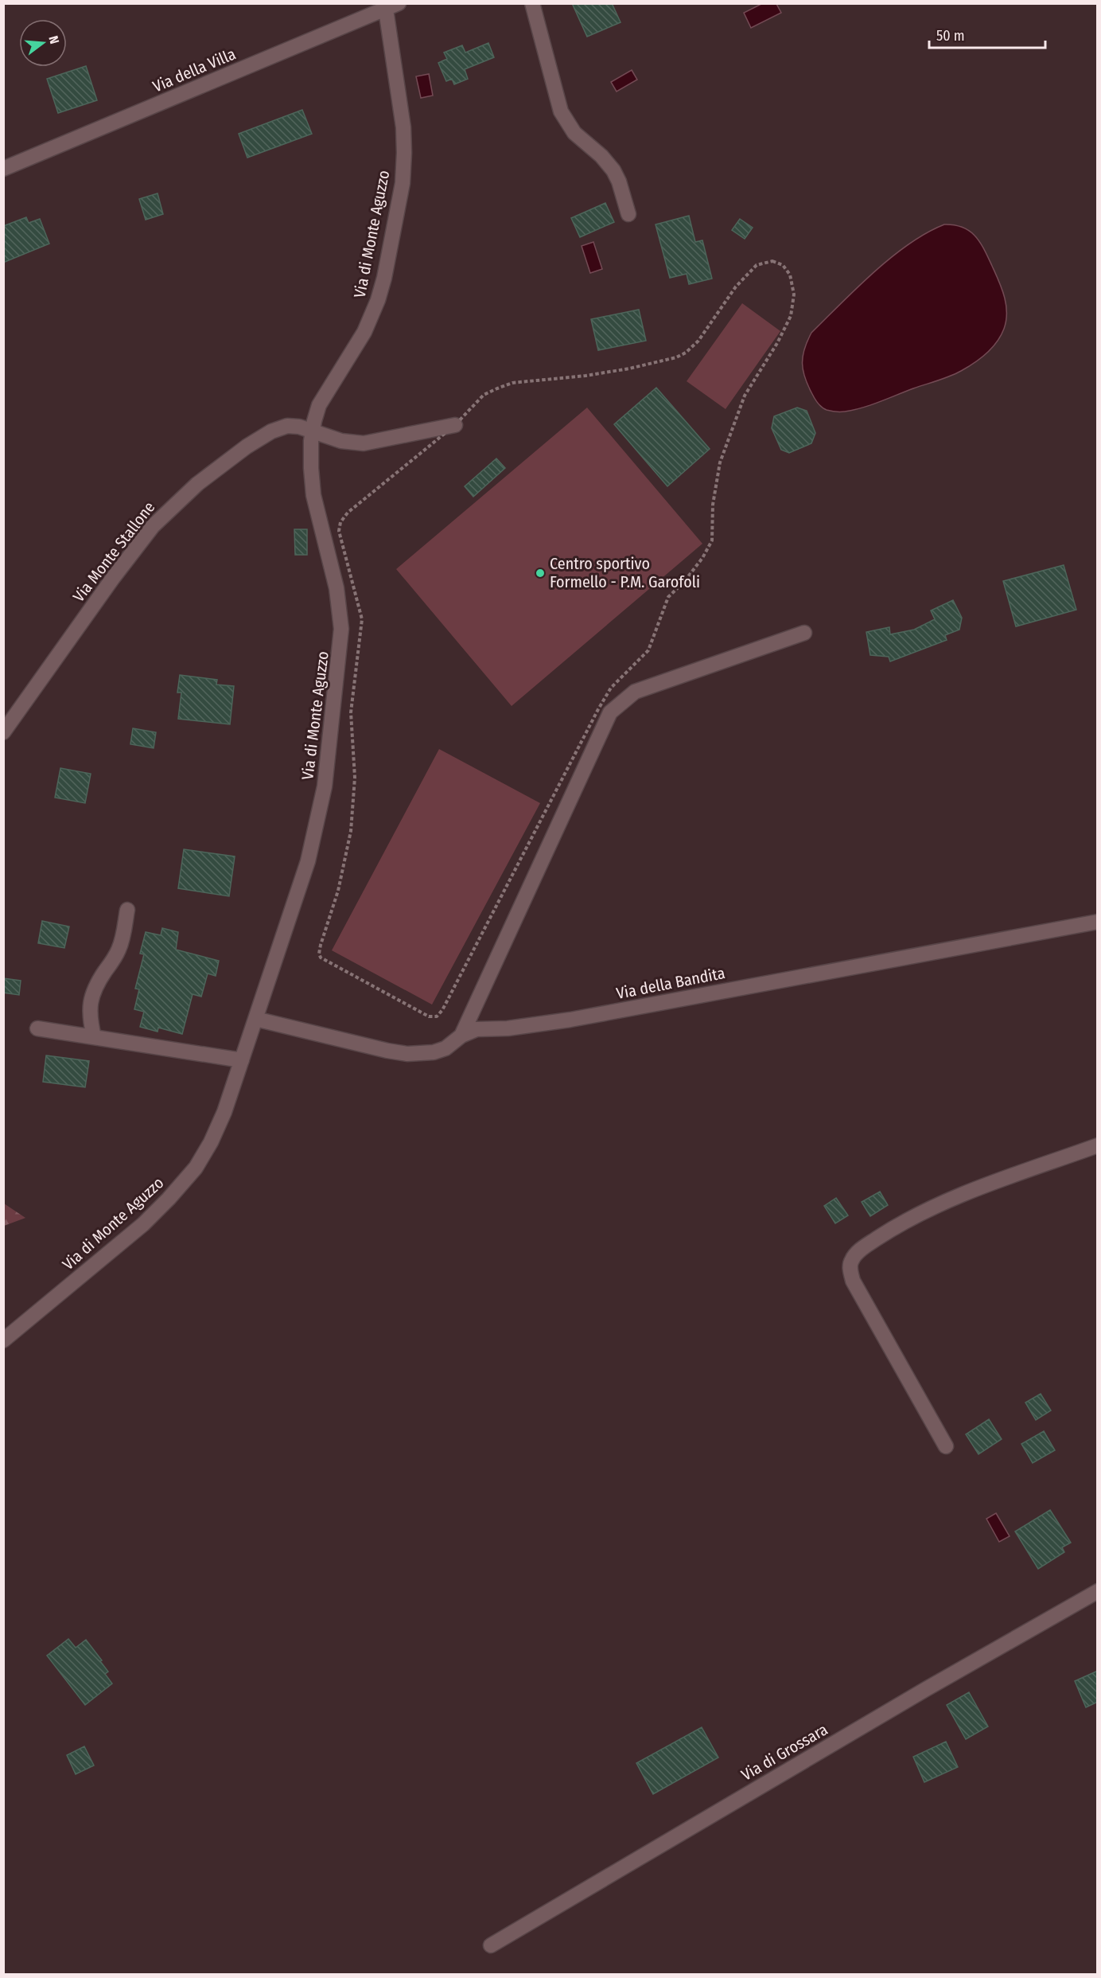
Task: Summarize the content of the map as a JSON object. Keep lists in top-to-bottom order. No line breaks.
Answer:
{"streets":{"street":["Via della Villa","Via di Monte Aguzzo","Via Monte Stallone","Via della Bandita","Via di Grossara"]},"crossings":[["Via della Villa","Via di Monte Aguzzo"],["Via di Monte Aguzzo","Via Monte Stallone"],["Via di Monte Aguzzo","Via della Bandita"]],"places":["Centro sportivo Formello - P.M. Garofoli"],"scale_bar":"50 m","north":"right"}
